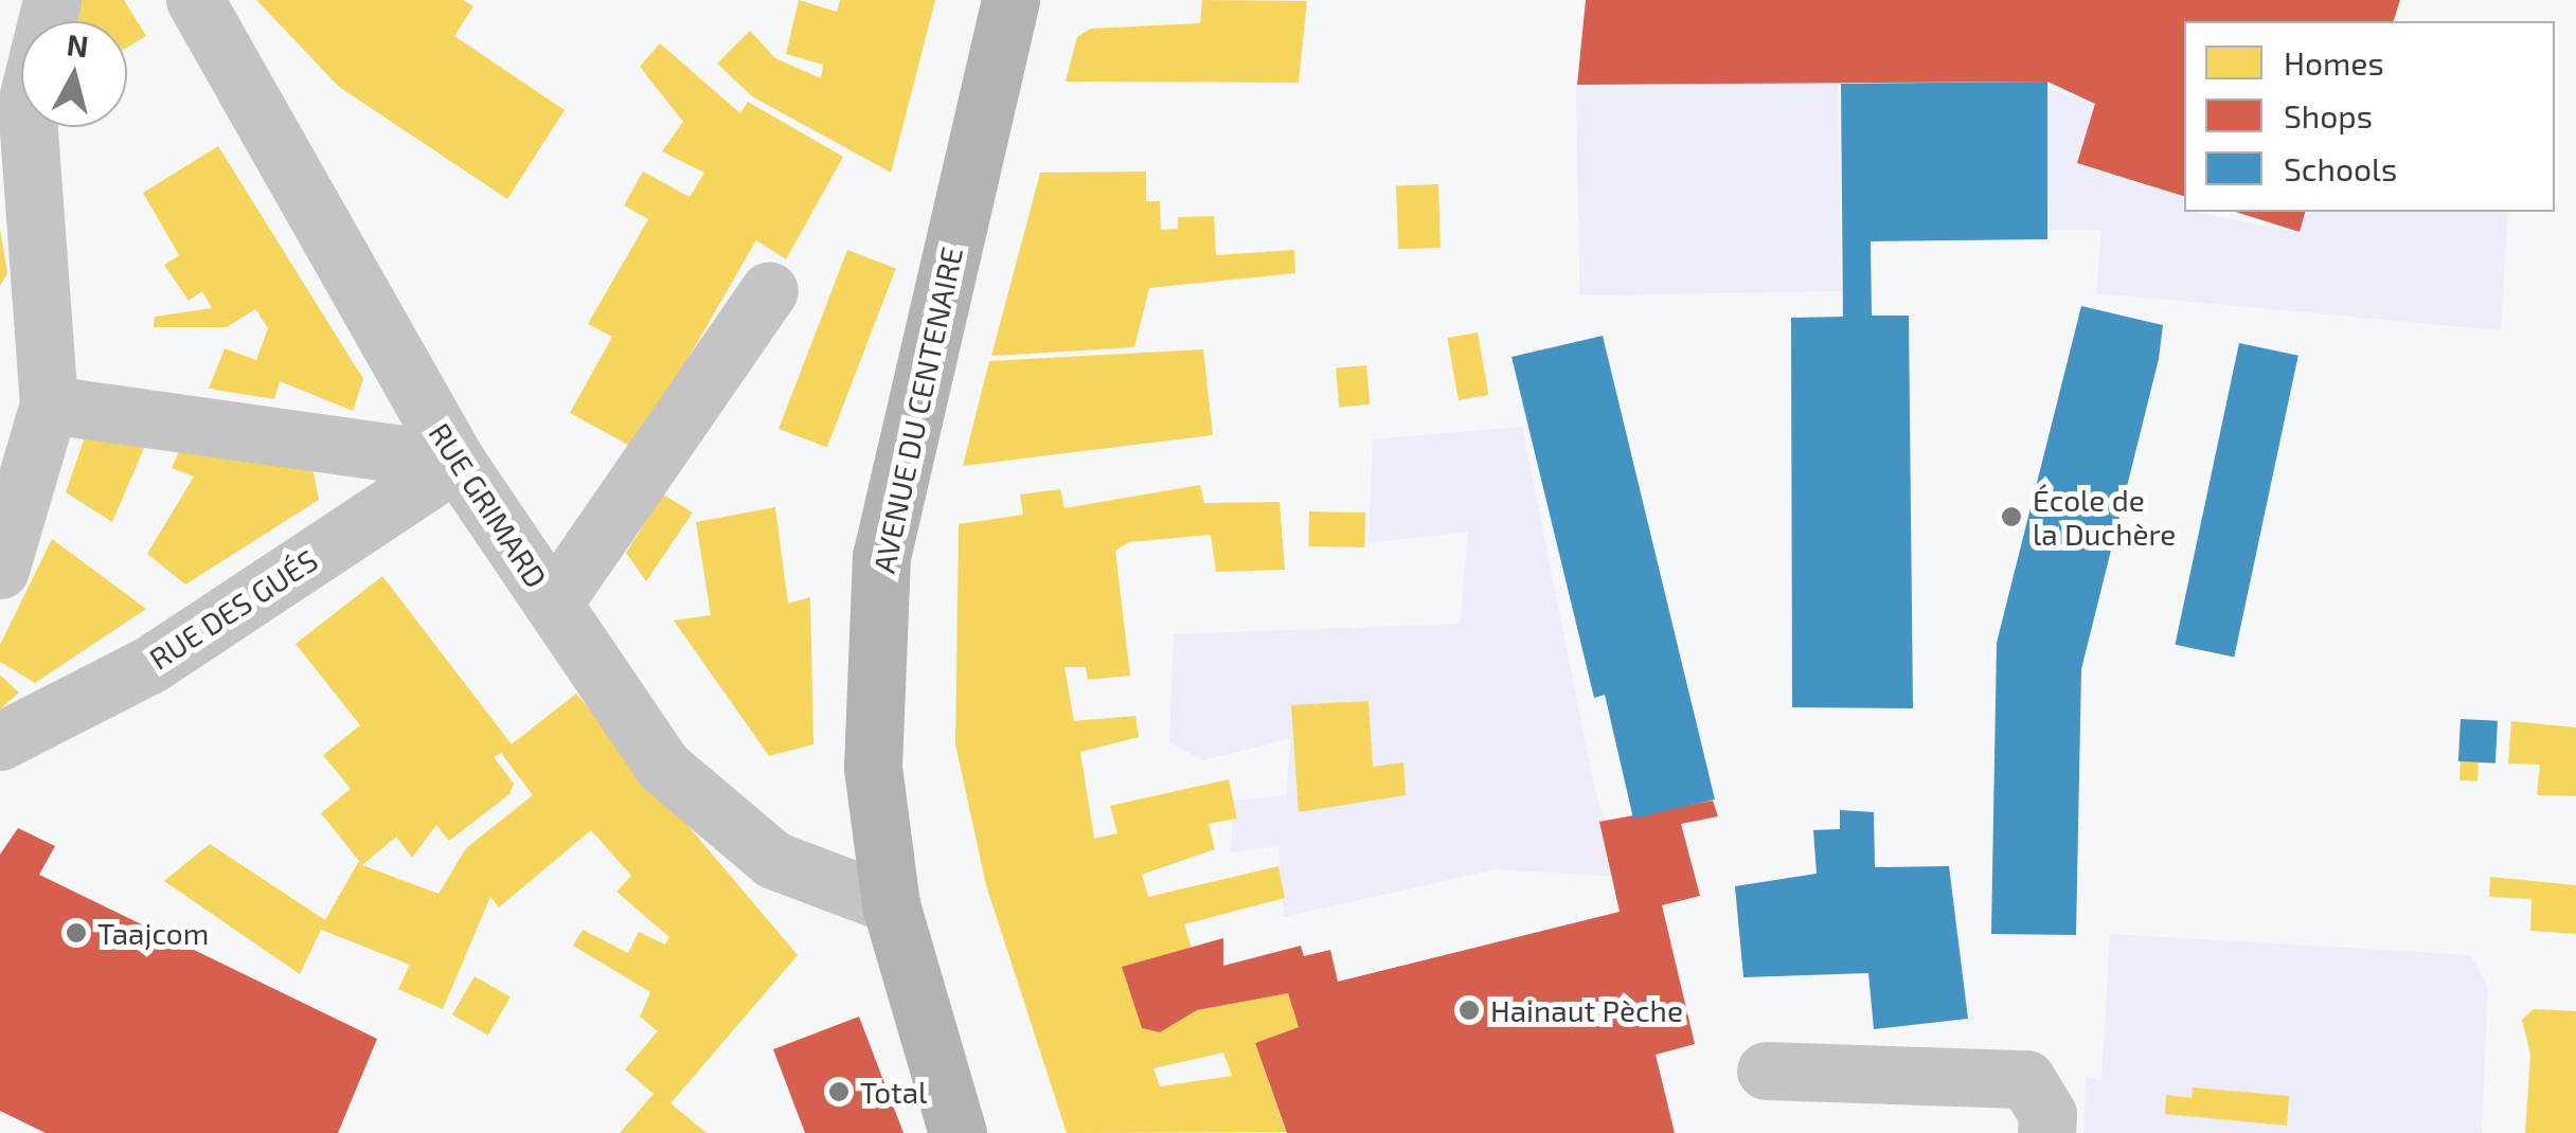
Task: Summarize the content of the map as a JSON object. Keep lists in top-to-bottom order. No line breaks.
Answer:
{"streets":{"main road":["AVENUE DU CENTENAIRE"],"street":["RUE GRIMARD","RUE DES GUÉS"]},"crossings":[["AVENUE DU CENTENAIRE","RUE GRIMARD"],["RUE GRIMARD","RUE DES GUÉS"]],"places":["École de la Duchère","Taajcom","Hainaut Pèche","Total"],"legend":["Homes","Shops","Schools"],"north":"top"}
